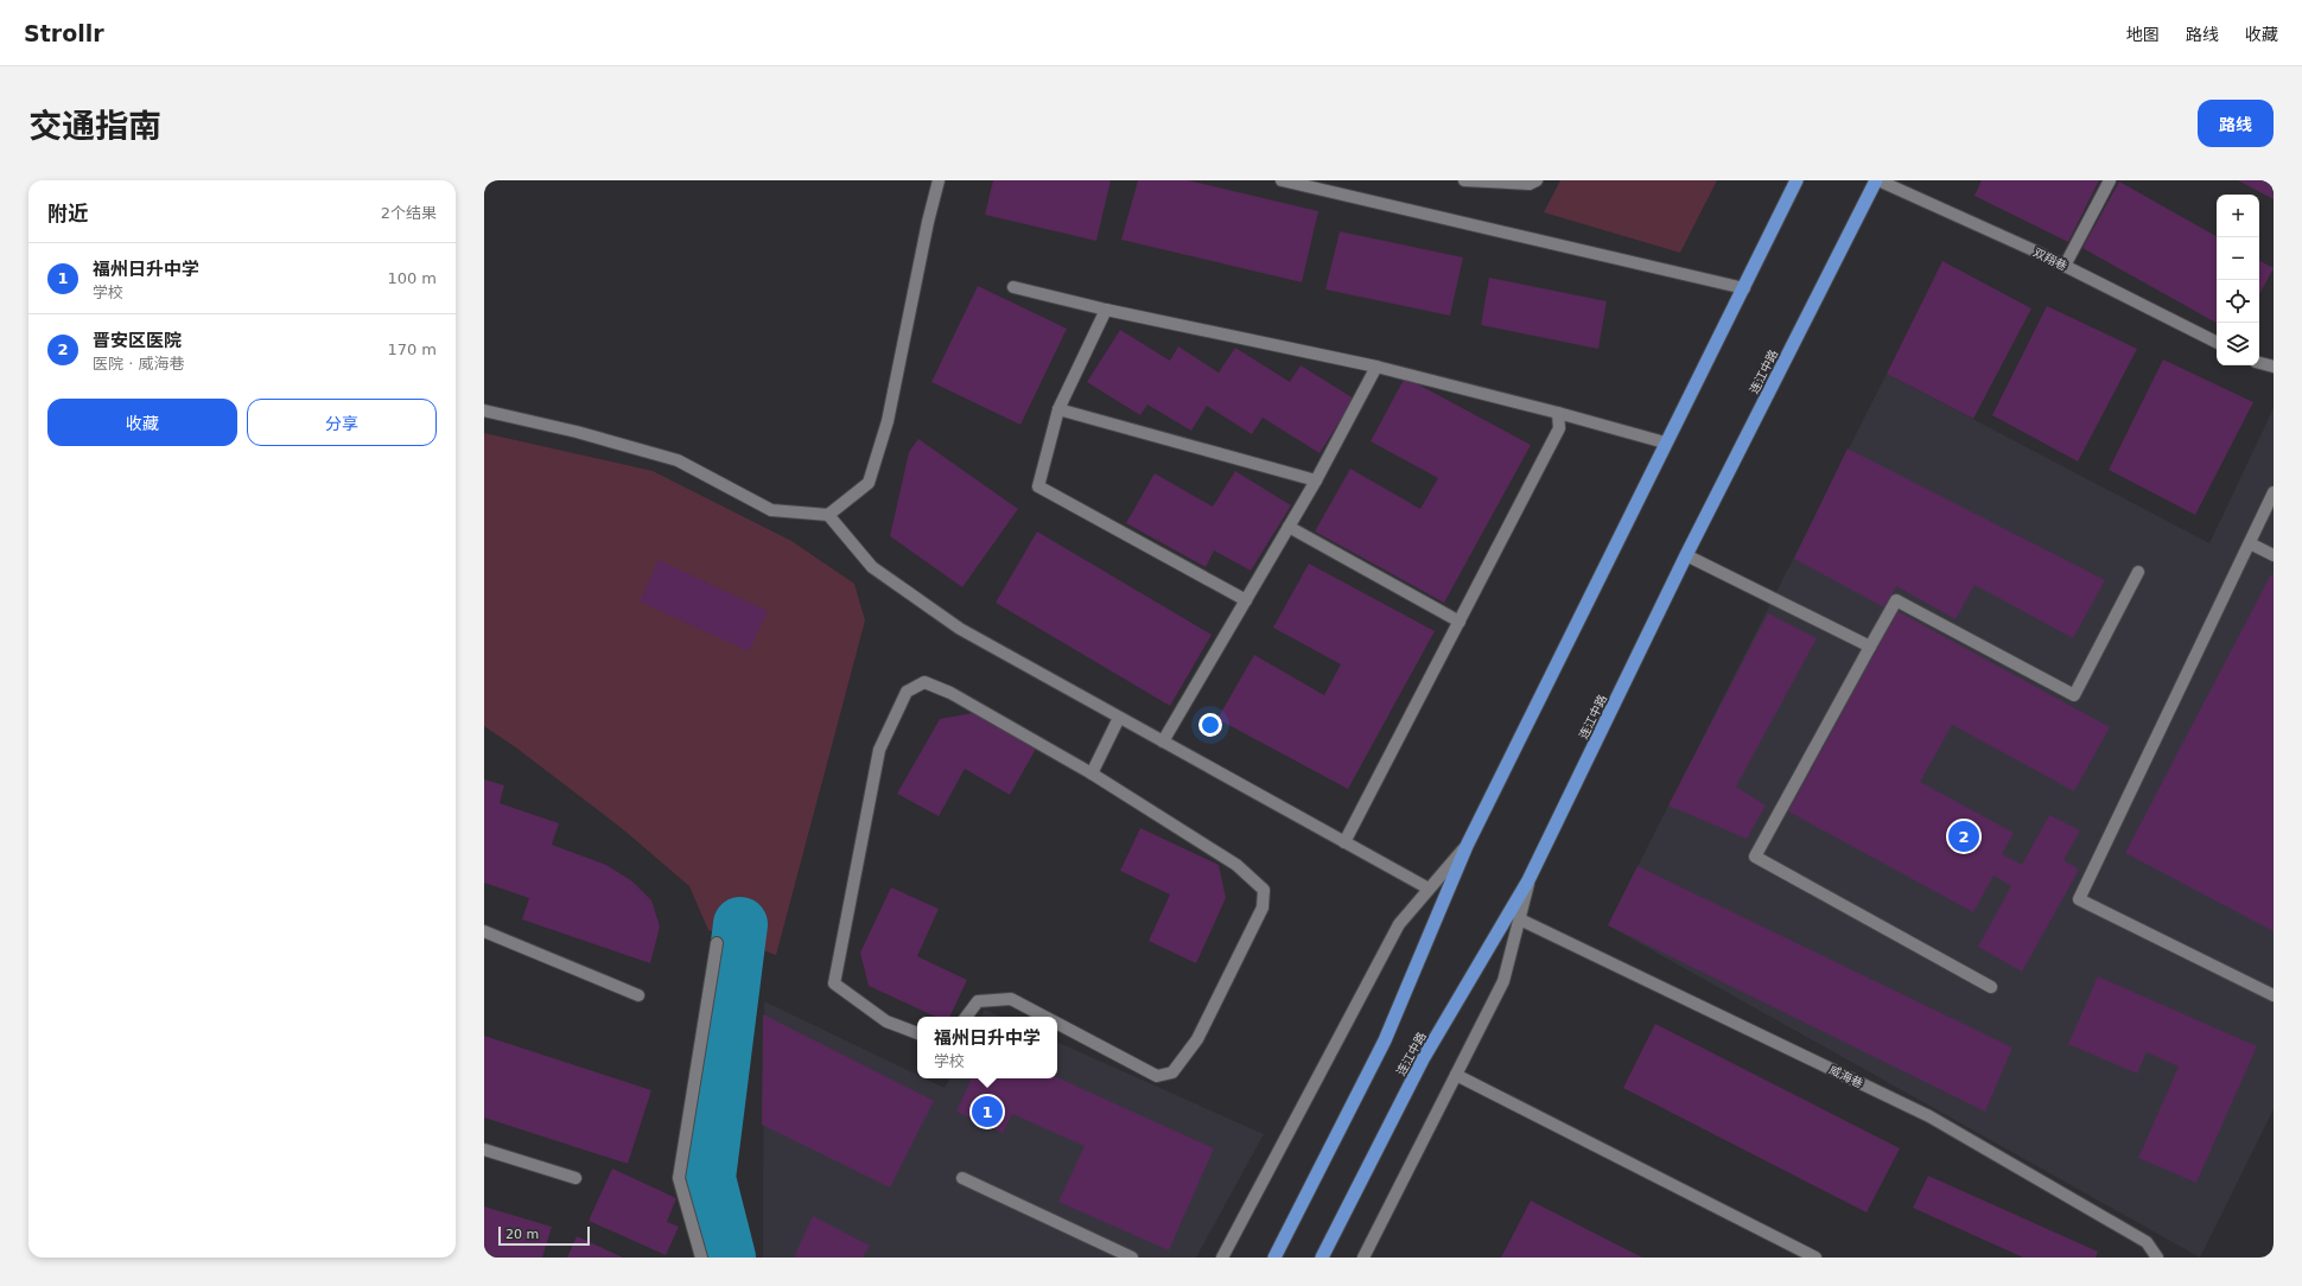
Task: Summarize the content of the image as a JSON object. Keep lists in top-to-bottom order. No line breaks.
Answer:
{"streets":{"highway":["连江中路"],"street":["双翔巷","威海巷"]},"crossings":[["双翔巷","连江中路"]],"scale_bar":"20 m","page":{"header":"Strollr","nav":["地图","路线","收藏"],"title":"交通指南","buttons":["路线",["收藏","分享"]],"heading":["附近","2个结果"],"map_buttons":["+","−"],"list":[{"mark":"1","name":"福州日升中学","note":"学校","value":"100 m"},{"mark":"2","name":"晋安区医院","note":"医院 · 威海巷","value":"170 m"}],"pins":["2","1"],"popup":["福州日升中学","学校"],"scale":"20 m"}}
